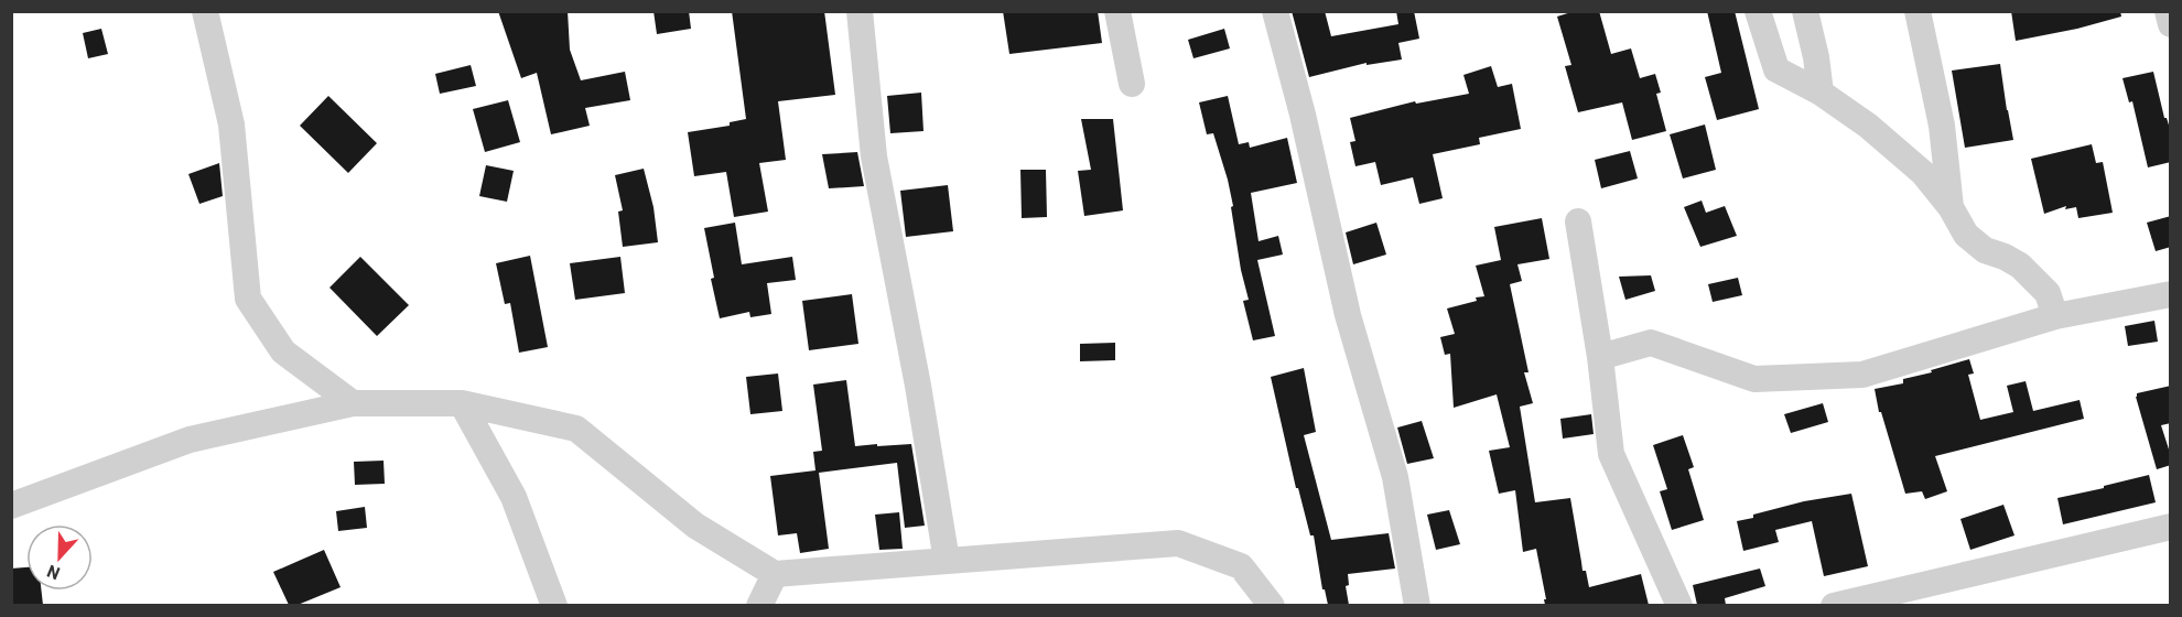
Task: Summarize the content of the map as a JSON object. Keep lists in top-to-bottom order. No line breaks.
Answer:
{"north":"bottom"}
